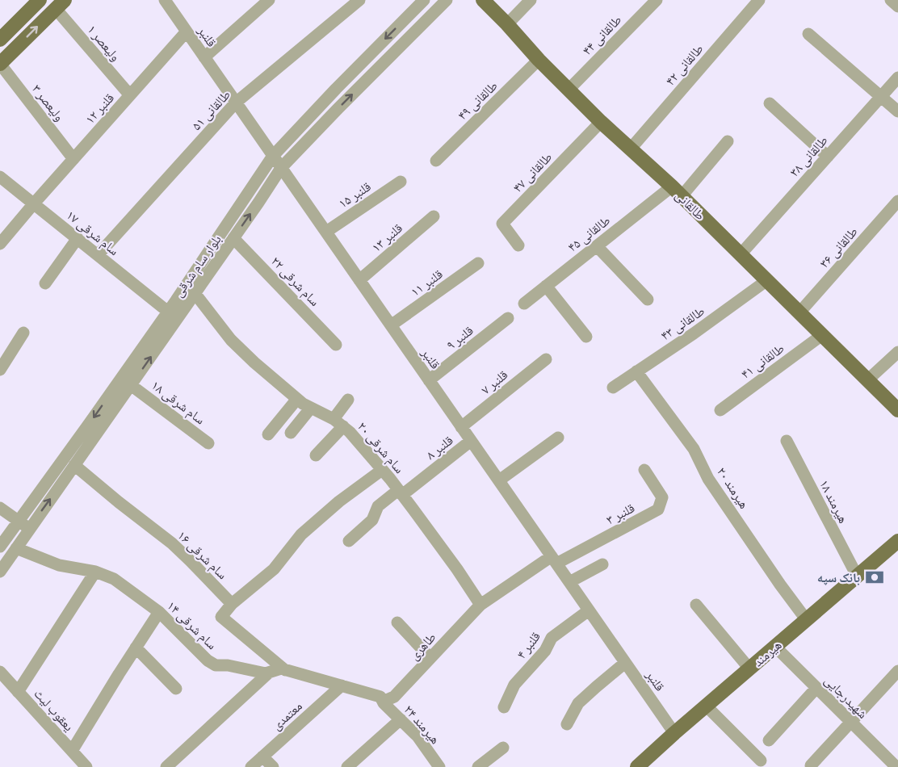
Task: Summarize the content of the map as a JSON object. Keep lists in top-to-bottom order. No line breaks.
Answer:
{"streets":{"main road":["طالقانی","هیرمند"],"street":["طالقانی ۴۴","قلنبر","ولیعصر ۱","طالقانی ۴۲","طالقانی ۴۹","ولیعصر ۳","قلنبر ۱۲","طالقانی ۵۱","طالقانی ۳۸","طالقانی ۴۷","قلنبر ۱۵","سام شرقی ۱۷","طالقانی ۴۵","قلنبر ۱۳","طالقانی ۳۶","بلوار سام شرقی","سام شرقی ۲۲","قلنبر ۱۱","طالقانی ۴۳","قلنبر ۹","طالقانی ۴۱","قلنبر ۷","سام شرقی ۱۸","سام شرقی ۲۰","قلنبر ۸","هیرمند ۲۰","هیرمند ۱۸","قلنبر ۳","سام شرقی ۱۶","سام شرقی ۱۴","قلنبر ۴","طاهری","شهیدرجایی","یعقوب لیث","معتمدی","هیرمند ۲۴"]},"crossings":[["طالقانی ۴۴","طالقانی"],["قلنبر","قلنبر ۱۲"],["قلنبر","طالقانی ۵۱"],["قلنبر","قلنبر ۱۵"],["قلنبر","قلنبر ۱۳"],["قلنبر","بلوار سام شرقی"],["قلنبر","قلنبر ۱۱"],["قلنبر","قلنبر ۹"],["قلنبر","قلنبر ۷"],["قلنبر","قلنبر ۸"],["قلنبر","قلنبر ۳"],["قلنبر","قلنبر ۴"],["قلنبر","طاهری"],["قلنبر","هیرمند"],["ولیعصر ۱","قلنبر ۱۲"],["طالقانی ۴۲","طالقانی"],["طالقانی ۴۹","طالقانی"],["ولیعصر ۳","قلنبر ۱۲"],["قلنبر ۱۲","سام شرقی ۱۷"],["طالقانی ۵۱","سام شرقی ۱۷"],["طالقانی ۳۸","طالقانی"],["طالقانی ۴۷","طالقانی"],["طالقانی","طالقانی ۴۵"],["طالقانی","طالقانی ۳۶"],["طالقانی","طالقانی ۴۳"],["طالقانی","طالقانی ۴۱"],["سام شرقی ۱۷","بلوار سام شرقی"],["بلوار سام شرقی","سام شرقی ۲۲"],["بلوار سام شرقی","سام شرقی ۱۸"],["بلوار سام شرقی","سام شرقی ۲۰"],["بلوار سام شرقی","سام شرقی ۱۶"],["بلوار سام شرقی","سام شرقی ۱۴"],["طالقانی ۴۳","هیرمند ۲۰"],["سام شرقی ۲۰","قلنبر ۸"],["سام شرقی ۲۰","طاهری"],["هیرمند ۲۰","هیرمند"],["هیرمند ۱۸","هیرمند"],["قلنبر ۳","طاهری"],["سام شرقی ۱۴","طاهری"],["سام شرقی ۱۴","معتمدی"],["سام شرقی ۱۴","هیرمند ۲۴"],["طاهری","هیرمند ۲۴"],["هیرمند","شهیدرجایی"]],"places":{"bank":["بانک سپه"]}}
